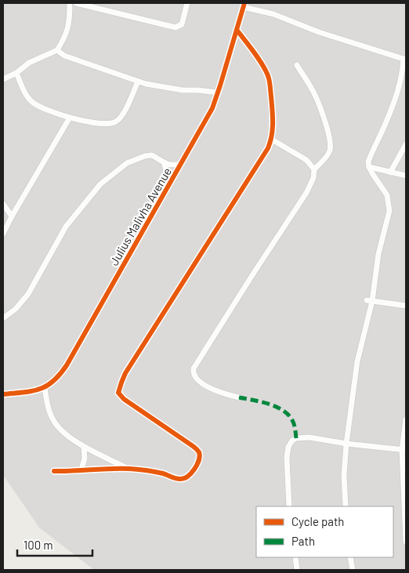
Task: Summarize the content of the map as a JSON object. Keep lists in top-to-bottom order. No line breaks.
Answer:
{"streets":{"street":["Julius Malivha Avenue"]},"legend":["Cycle path","Path"],"scale_bar":"100 m"}
